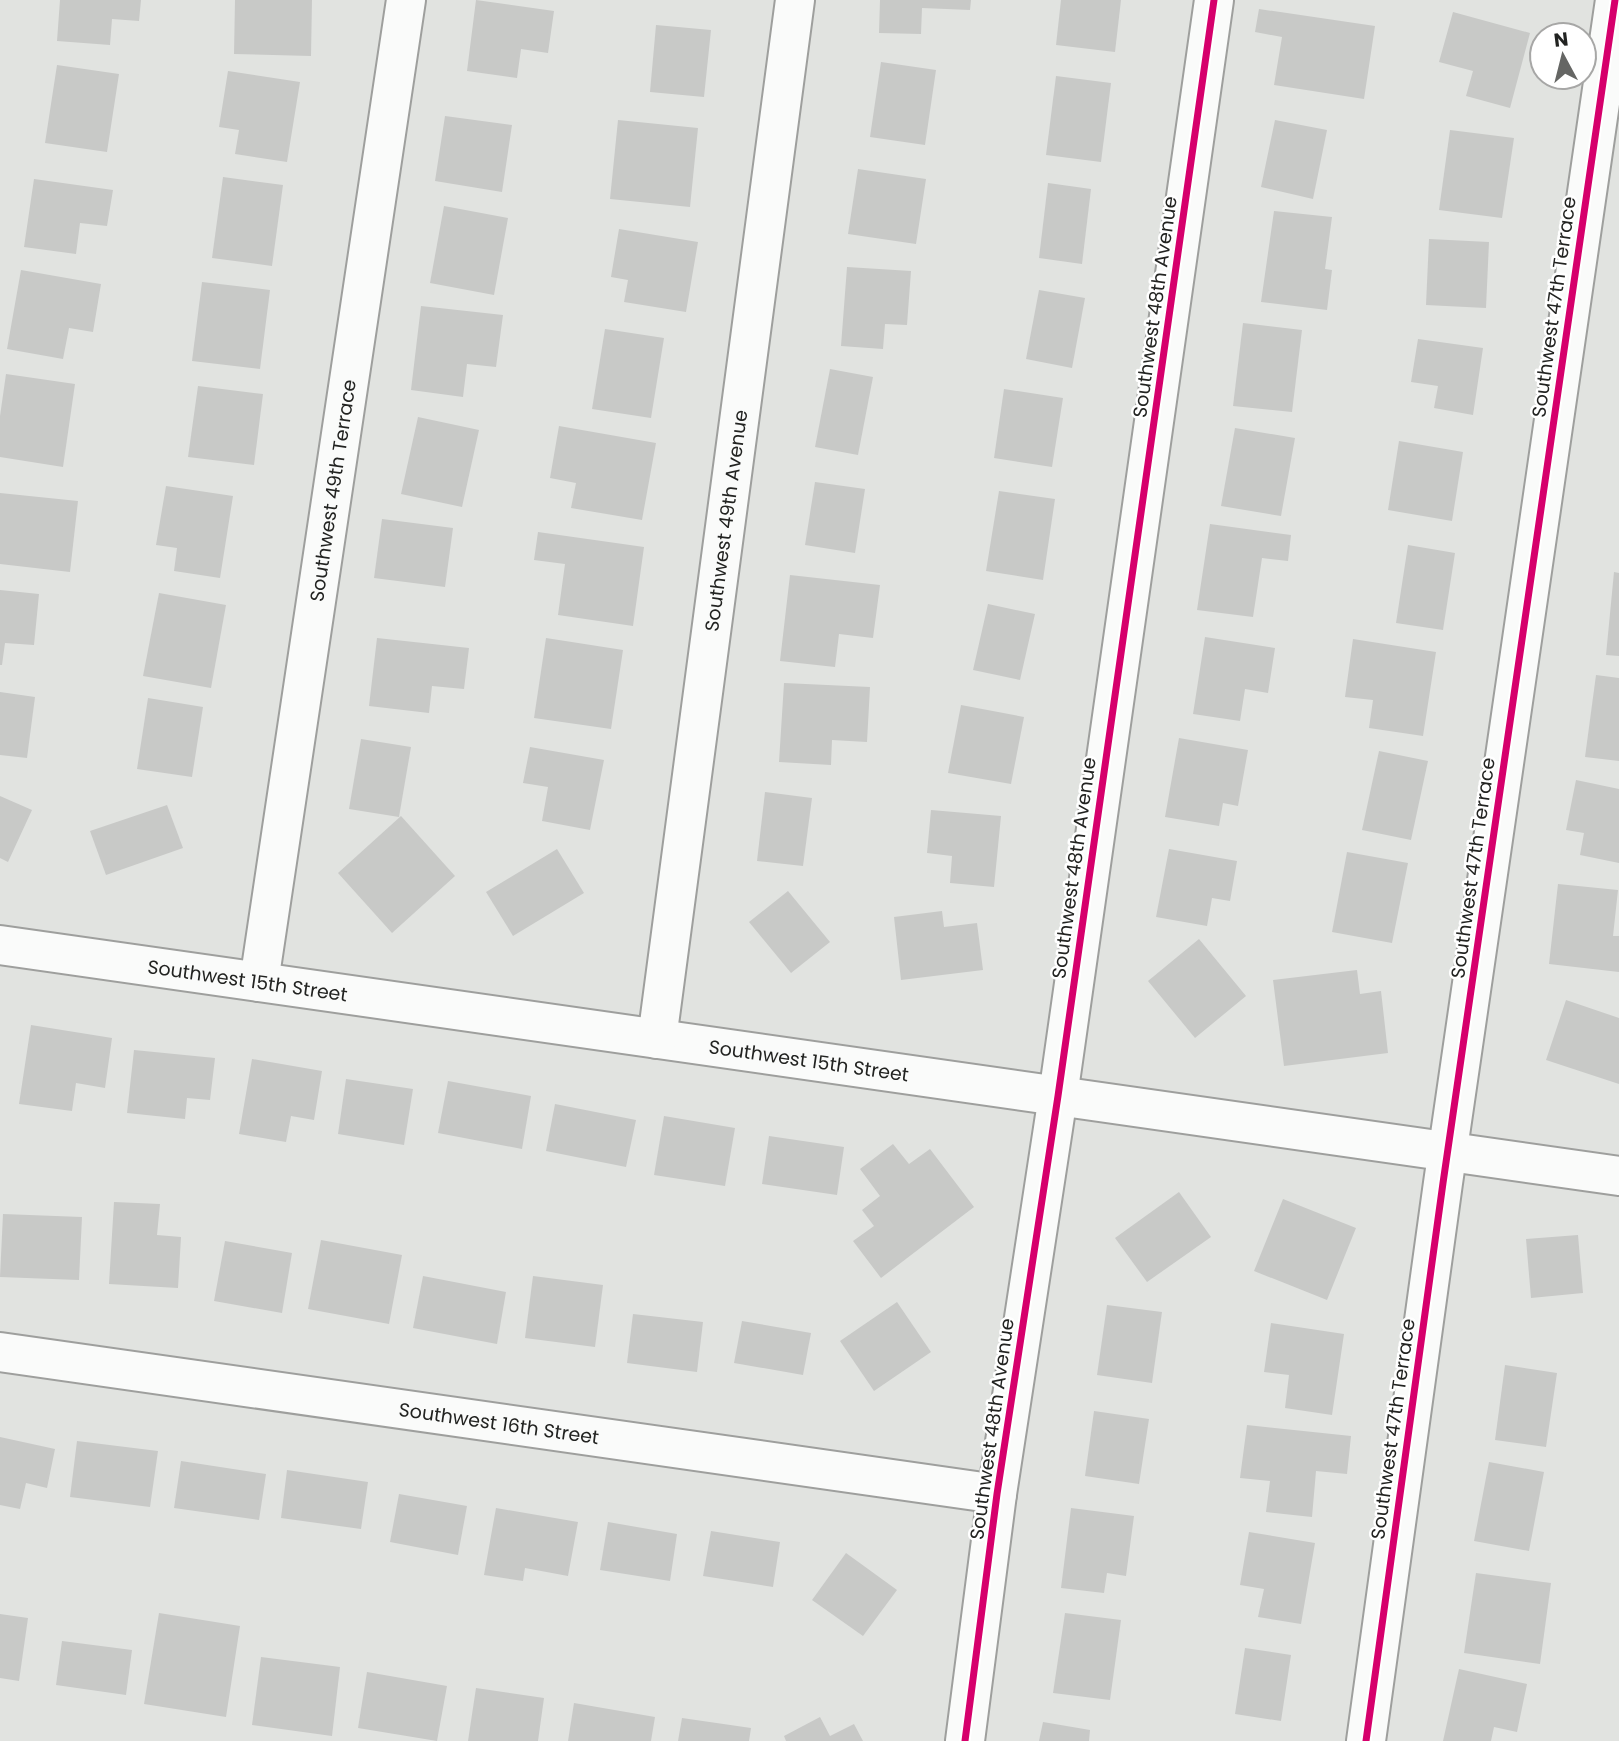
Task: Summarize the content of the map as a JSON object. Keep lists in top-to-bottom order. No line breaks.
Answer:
{"streets":{"street":["Southwest 48th Avenue","Southwest 47th Terrace","Southwest 49th Terrace","Southwest 49th Avenue","Southwest 15th Street","Southwest 16th Street"]},"crossings":[["Southwest 48th Avenue","Southwest 15th Street"],["Southwest 48th Avenue","Southwest 16th Street"],["Southwest 47th Terrace","Southwest 15th Street"],["Southwest 49th Terrace","Southwest 15th Street"],["Southwest 49th Avenue","Southwest 15th Street"]],"north":"top"}
